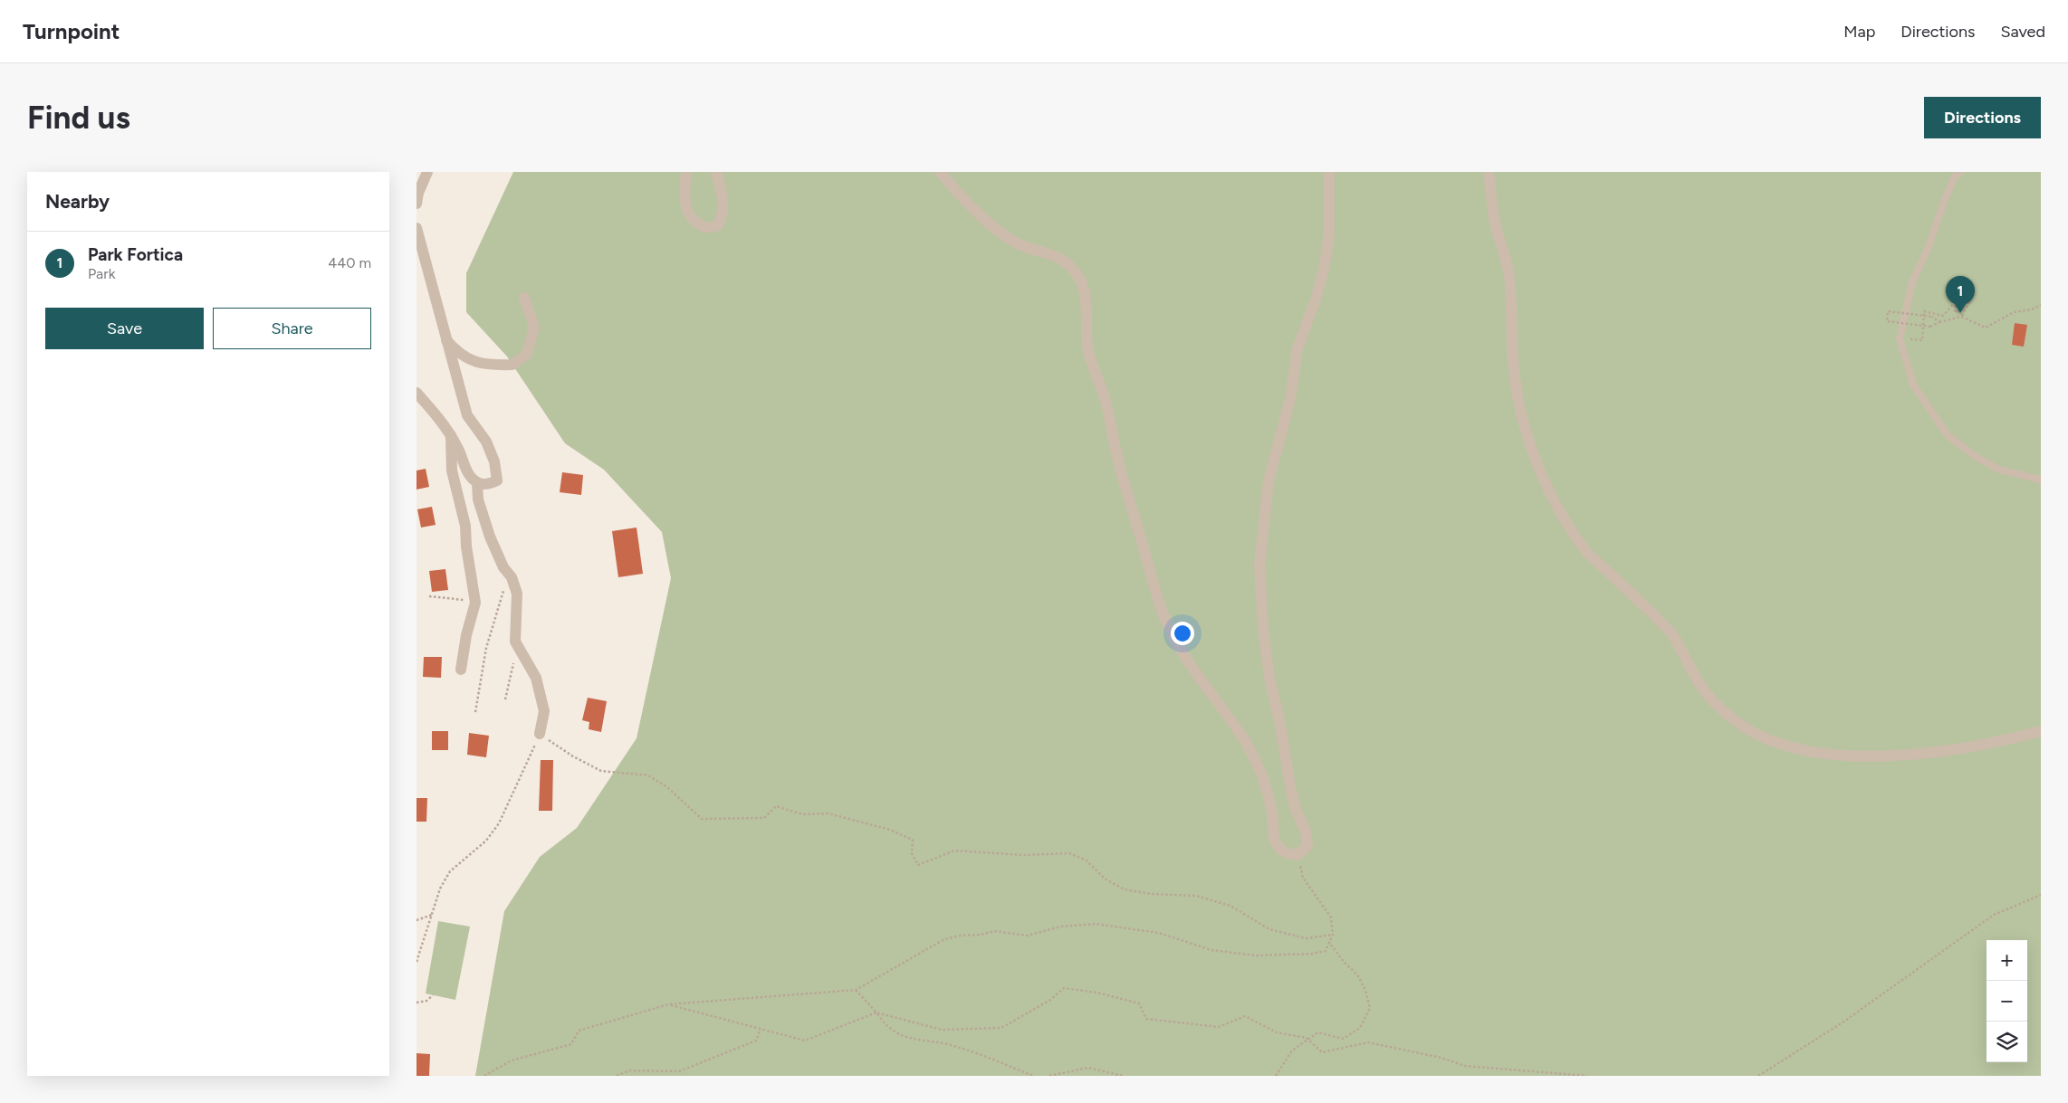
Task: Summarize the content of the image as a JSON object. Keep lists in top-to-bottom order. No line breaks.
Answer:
{"page":{"header":"Turnpoint","nav":["Map","Directions","Saved"],"buttons":["Directions",["Save","Share"]],"title":"Find us","heading":"Nearby","list":[{"mark":"1","name":"Park Fortica","note":"Park","value":"440 m"}],"pins":"1","map_buttons":["+","−"]}}
